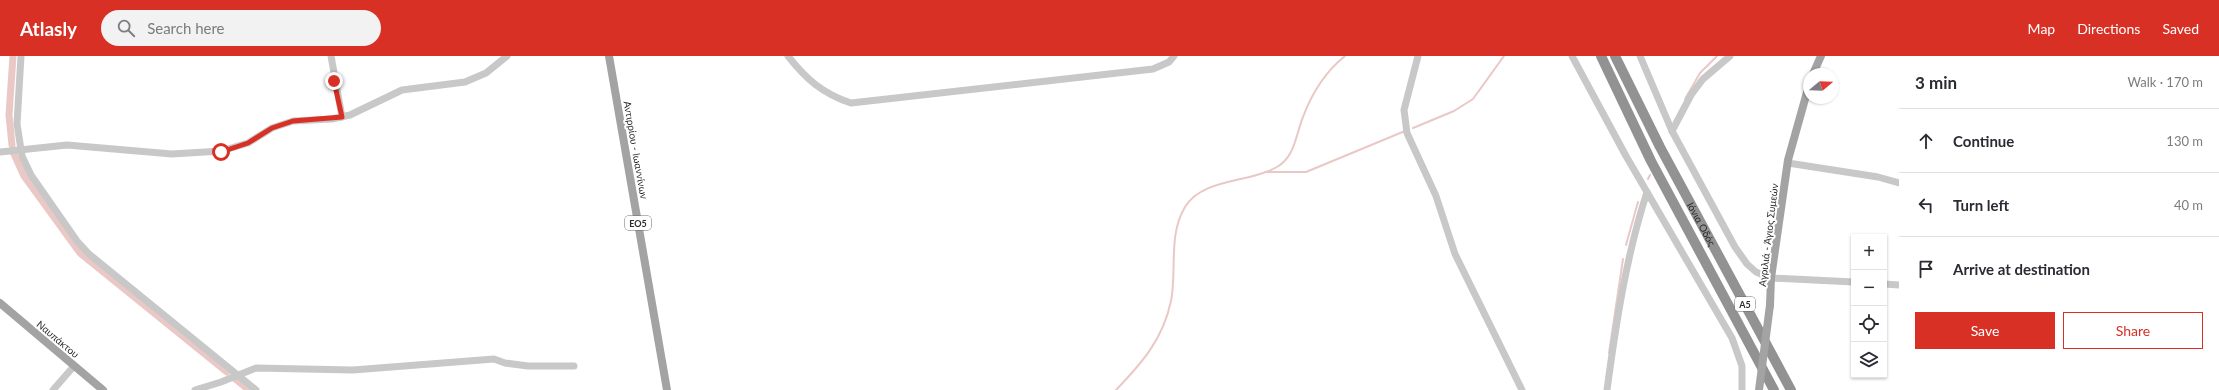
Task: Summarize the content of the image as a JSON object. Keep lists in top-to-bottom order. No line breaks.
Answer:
{"streets":{"highway":["Ιόνια Οδός","Α5"],"main road":["Αντιρρίου - Ιωαννίνων","ΕΟ5","Αγριλιά - Άγιος Συμεών","Ναυπάκτου"]},"north":"right","page":{"header":"Atlasly","search":"Search here","nav":["Map","Directions","Saved"],"heading":["3 min","Walk · 170 m"],"list":[["Continue","130 m"],["Turn left","40 m"],"Arrive at destination"],"map_buttons":["+","−"],"buttons":["Save","Share"]}}
